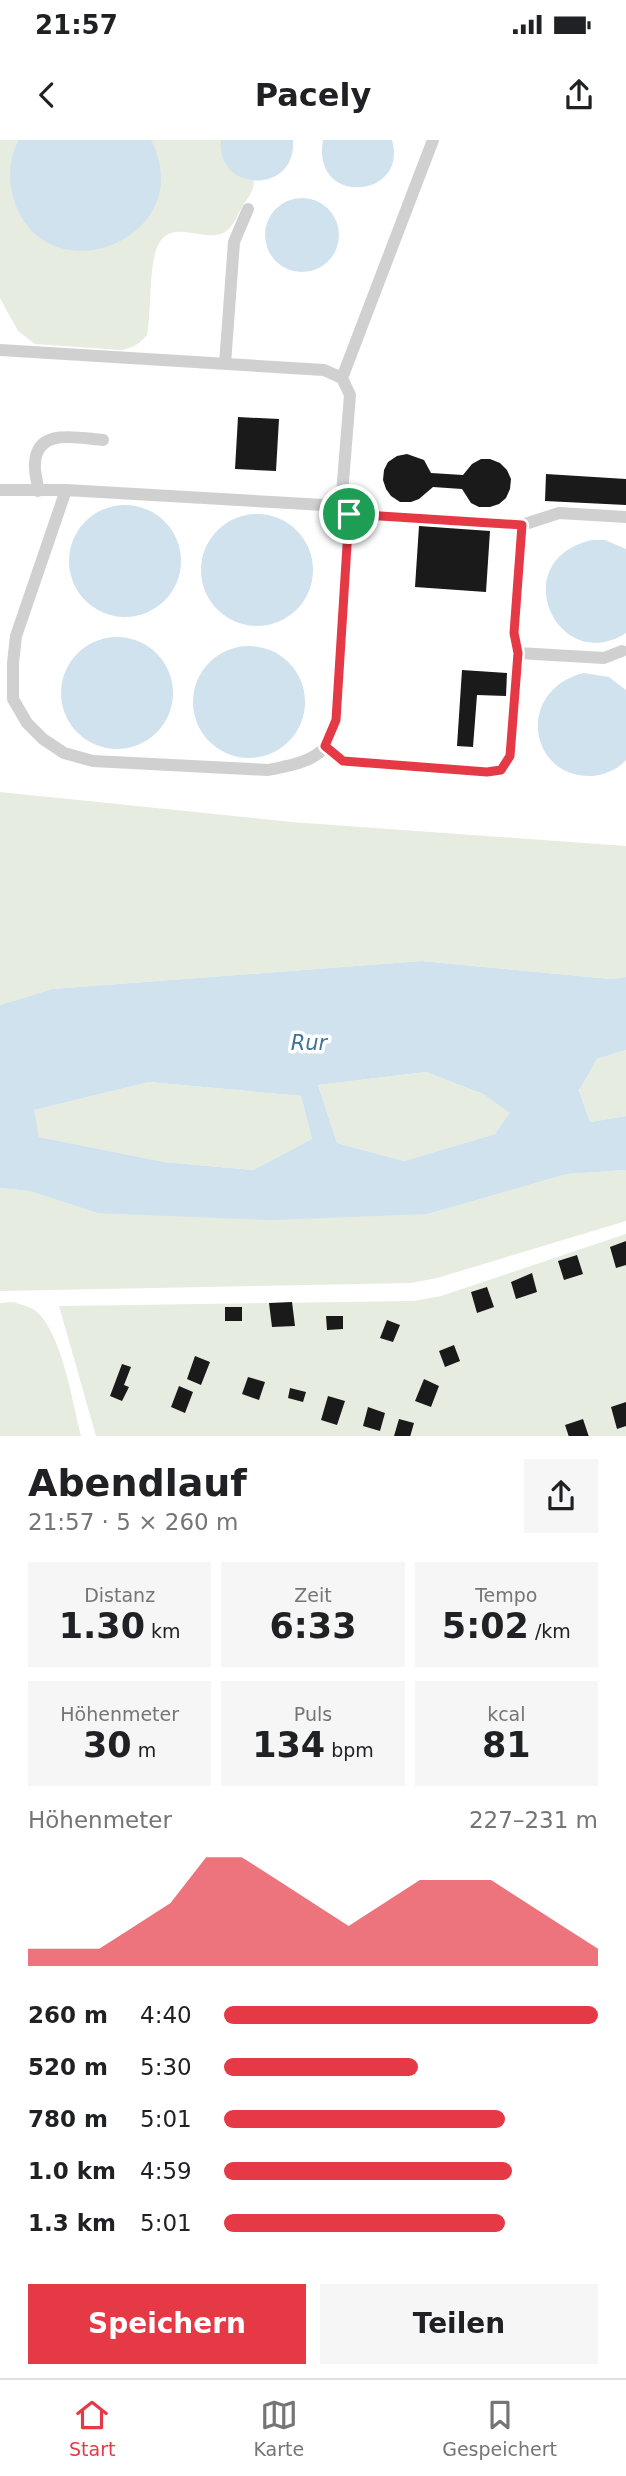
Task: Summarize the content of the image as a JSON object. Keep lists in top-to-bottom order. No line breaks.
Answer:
{"water":["Rur"],"page":{"status":"21:57","header":"Pacely","heading":["Abendlauf","21:57 · 5 × 260 m"],"stats":[["Distanz","1.30 km"],["Zeit","6:33"],["Tempo","5:02 /km"],["Höhenmeter","30 m"],["Puls","134 bpm"],["kcal","81"]],"chart":["Höhenmeter","227–231 m"],"list":[{"name":"260 m","note":"4:40"},{"name":"520 m","note":"5:30"},{"name":"780 m","note":"5:01"},{"name":"1.0 km","note":"4:59"},{"name":"1.3 km","note":"5:01"}],"buttons":["Speichern","Teilen"],"tabs":["Start","Karte","Gespeichert"]}}
